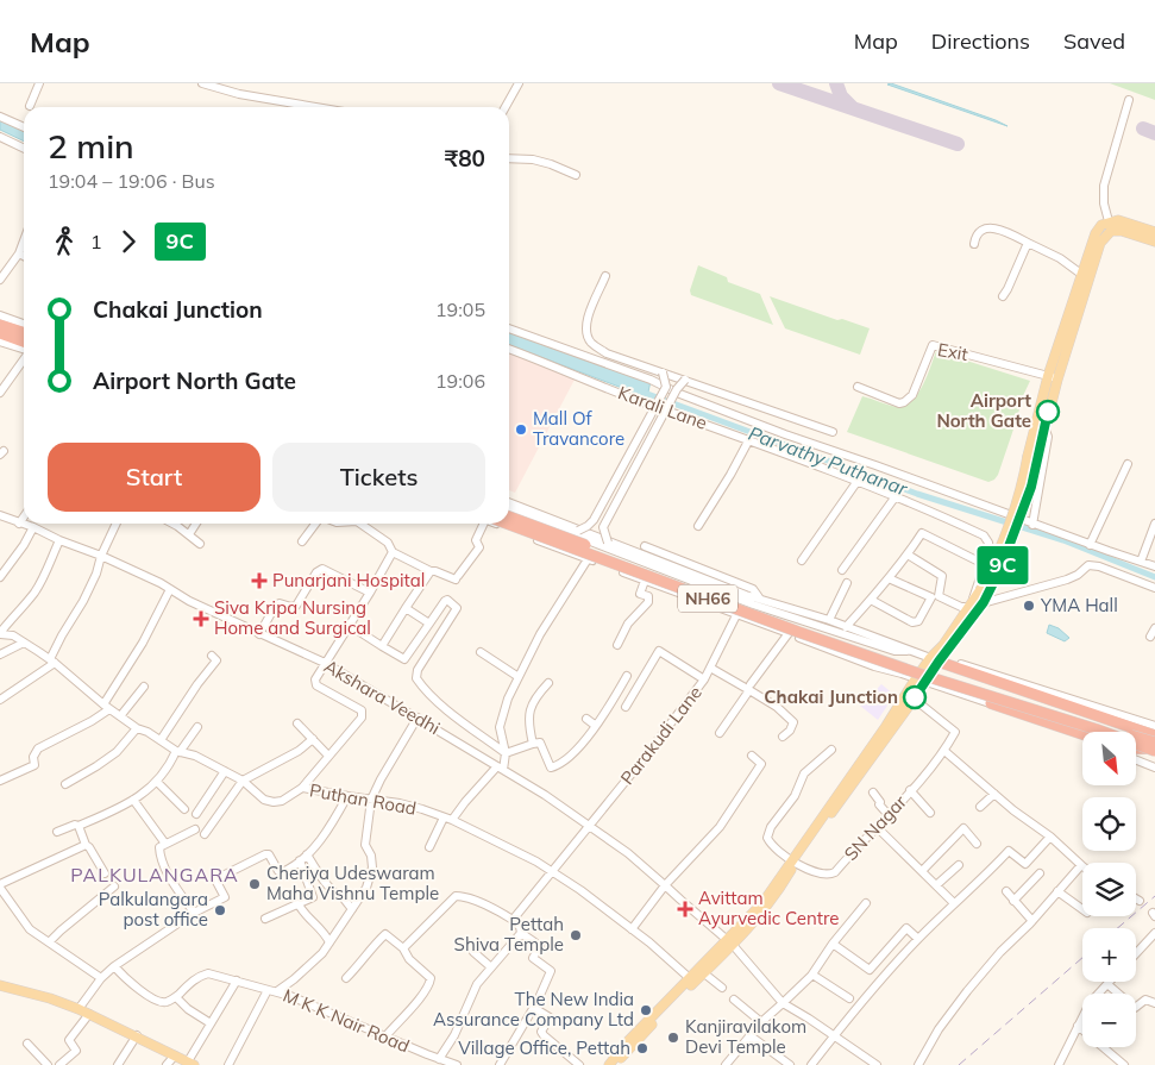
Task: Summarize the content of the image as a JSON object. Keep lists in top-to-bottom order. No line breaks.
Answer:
{"streets":{"highway":["NH66"],"street":["Exit","Karali Lane","Akshara Veedhi","Parakudi Lane","Puthan Road","SN Nagar","M K K Nair Road"]},"crossings":[["Akshara Veedhi","Parakudi Lane"],["Parakudi Lane","Puthan Road"]],"districts":["PALKULANGARA"],"water":["Parvathy Puthanar"],"places":{"other":["Airport North Gate","Mall Of Travancore","YMA Hall","Chakai Junction","Cheriya Udeswaram Maha Vishnu Temple","Palkulangara post office","Pettah Shiva Temple","The New India Assurance Company Ltd","Kanjiravilakom Devi Temple","Village Office, Pettah"],"health":["Punarjani Hospital","Siva Kripa Nursing Home and Surgical","Avittam Ayurvedic Centre"]},"lines":["bus line 9C"],"north":"bottom right","page":{"header":"Map","nav":["Map","Directions","Saved"],"on_map":"9C","heading":["2 min","19:04 – 19:06 · Bus","₹80"],"legs":["1","9C"],"list":[{"name":"Chakai Junction","value":"19:05"},{"name":"Airport North Gate","value":"19:06"}],"buttons":["Start","Tickets"],"map_buttons":["+","−"]}}
